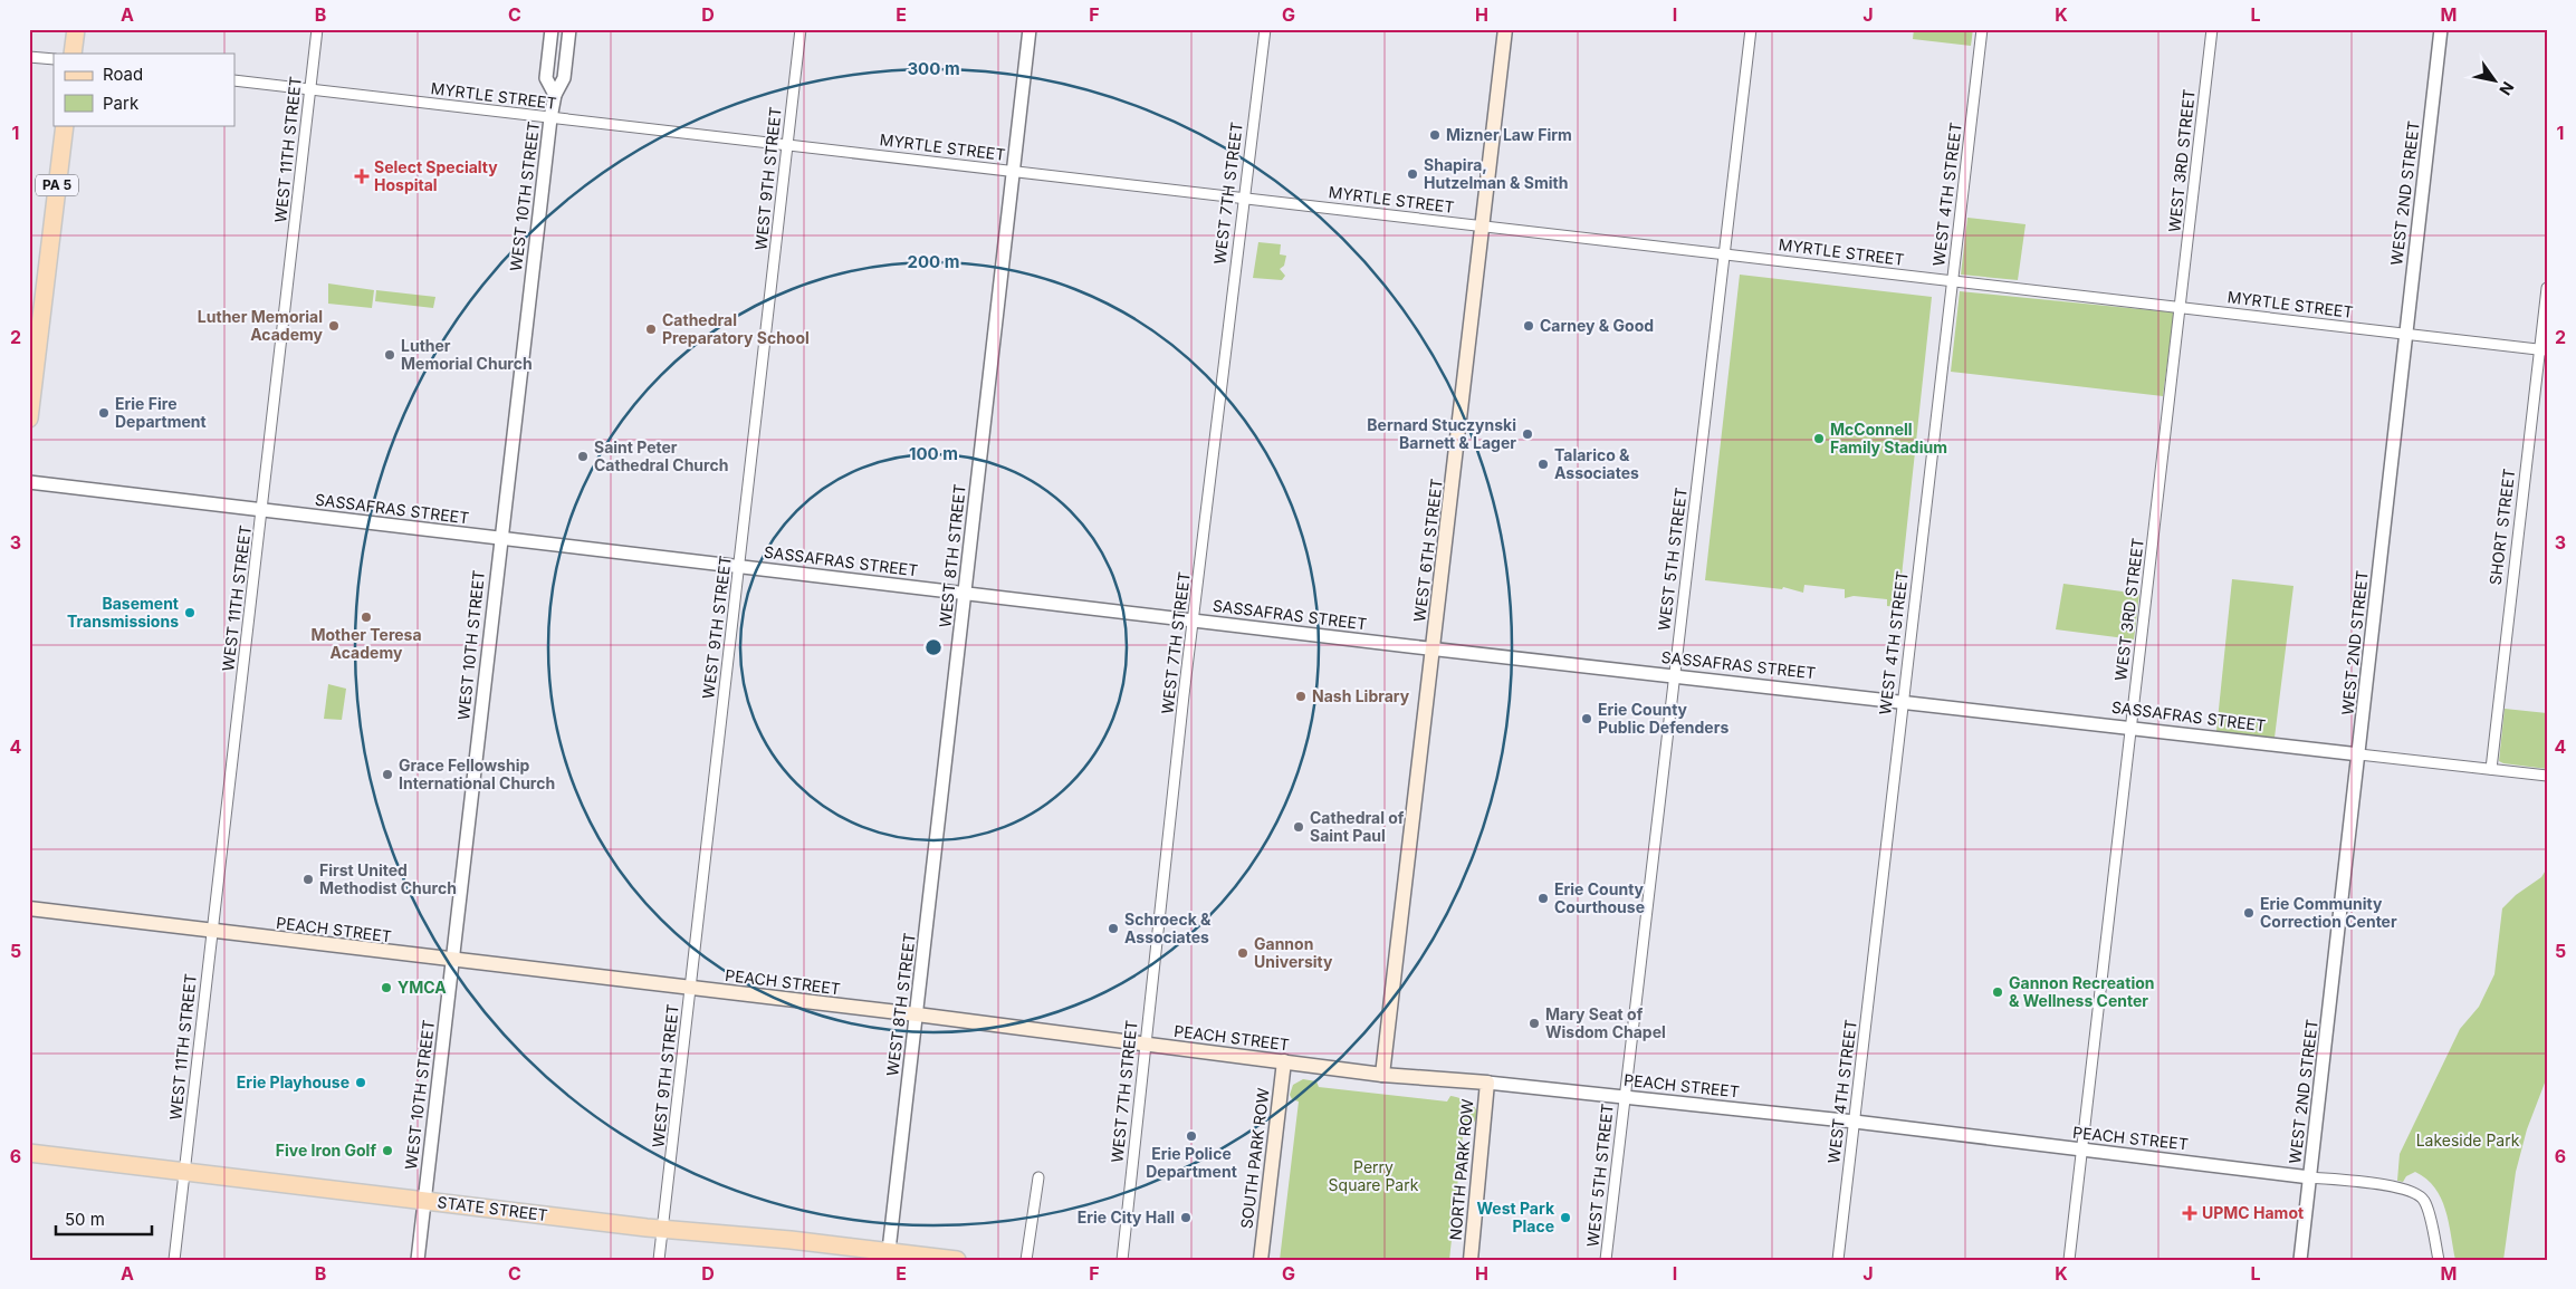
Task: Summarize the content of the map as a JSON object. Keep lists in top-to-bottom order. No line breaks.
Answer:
{"streets":{"main road":["PA 5","WEST 6TH STREET","PEACH STREET","SOUTH PARK ROW","NORTH PARK ROW","STATE STREET"],"street":["MYRTLE STREET","WEST 11TH STREET","WEST 3RD STREET","WEST 9TH STREET","WEST 7TH STREET","WEST 2ND STREET","WEST 4TH STREET","WEST 10TH STREET","SASSAFRAS STREET","SHORT STREET","WEST 8TH STREET","WEST 5TH STREET"]},"crossings":[["MYRTLE STREET","WEST 11TH STREET"],["MYRTLE STREET","WEST 3RD STREET"],["MYRTLE STREET","WEST 9TH STREET"],["MYRTLE STREET","WEST 7TH STREET"],["MYRTLE STREET","WEST 2ND STREET"],["MYRTLE STREET","WEST 4TH STREET"],["MYRTLE STREET","WEST 10TH STREET"],["MYRTLE STREET","SHORT STREET"],["MYRTLE STREET","WEST 6TH STREET"],["MYRTLE STREET","WEST 8TH STREET"],["MYRTLE STREET","WEST 5TH STREET"],["WEST 11TH STREET","SASSAFRAS STREET"],["WEST 11TH STREET","PEACH STREET"],["WEST 11TH STREET","STATE STREET"],["WEST 3RD STREET","SASSAFRAS STREET"],["WEST 3RD STREET","PEACH STREET"],["WEST 9TH STREET","SASSAFRAS STREET"],["WEST 9TH STREET","PEACH STREET"],["WEST 9TH STREET","STATE STREET"],["WEST 7TH STREET","SASSAFRAS STREET"],["WEST 7TH STREET","PEACH STREET"],["WEST 2ND STREET","SASSAFRAS STREET"],["WEST 2ND STREET","PEACH STREET"],["WEST 4TH STREET","SASSAFRAS STREET"],["WEST 4TH STREET","PEACH STREET"],["WEST 10TH STREET","SASSAFRAS STREET"],["WEST 10TH STREET","PEACH STREET"],["WEST 10TH STREET","STATE STREET"],["SASSAFRAS STREET","SHORT STREET"],["SASSAFRAS STREET","WEST 6TH STREET"],["SASSAFRAS STREET","WEST 8TH STREET"],["SASSAFRAS STREET","WEST 5TH STREET"],["WEST 6TH STREET","PEACH STREET"],["WEST 8TH STREET","PEACH STREET"],["WEST 8TH STREET","STATE STREET"],["WEST 5TH STREET","PEACH STREET"],["PEACH STREET","SOUTH PARK ROW"],["PEACH STREET","NORTH PARK ROW"]],"parks":["Lakeside Park","Perry Square Park"],"places":{"other":["Mizner Law Firm","Shapira, Hutzelman & Smith","Luther Memorial Academy","Carney & Good","Cathedral Preparatory School","Luther Memorial Church","Erie Fire Department","Bernard Stuczynski Barnett & Lager","McConnell Family Stadium","Saint Peter Cathedral Church","Talarico & Associates","Basement Transmissions","Mother Teresa Academy","Nash Library","Erie County Public Defenders","Grace Fellowship International Church","Cathedral of Saint Paul","First United Methodist Church","Erie County Courthouse","Erie Community Correction Center","Schroeck & Associates","Gannon University","YMCA","Gannon Recreation & Wellness Center","Mary Seat of Wisdom Chapel","Erie Playhouse","Erie Police Department","Five Iron Golf","Erie City Hall","West Park Place"],"health":["Select Specialty Hospital","UPMC Hamot"]},"legend":["Road","Park"],"scale_bar":"50 m","north":"bottom right","grid":{"columns":["A","B","C","D","E","F","G","H","I","J","K","L","M"],"rows":["1","2","3","4","5","6"]},"rings":["300 m","200 m","100 m"]}
